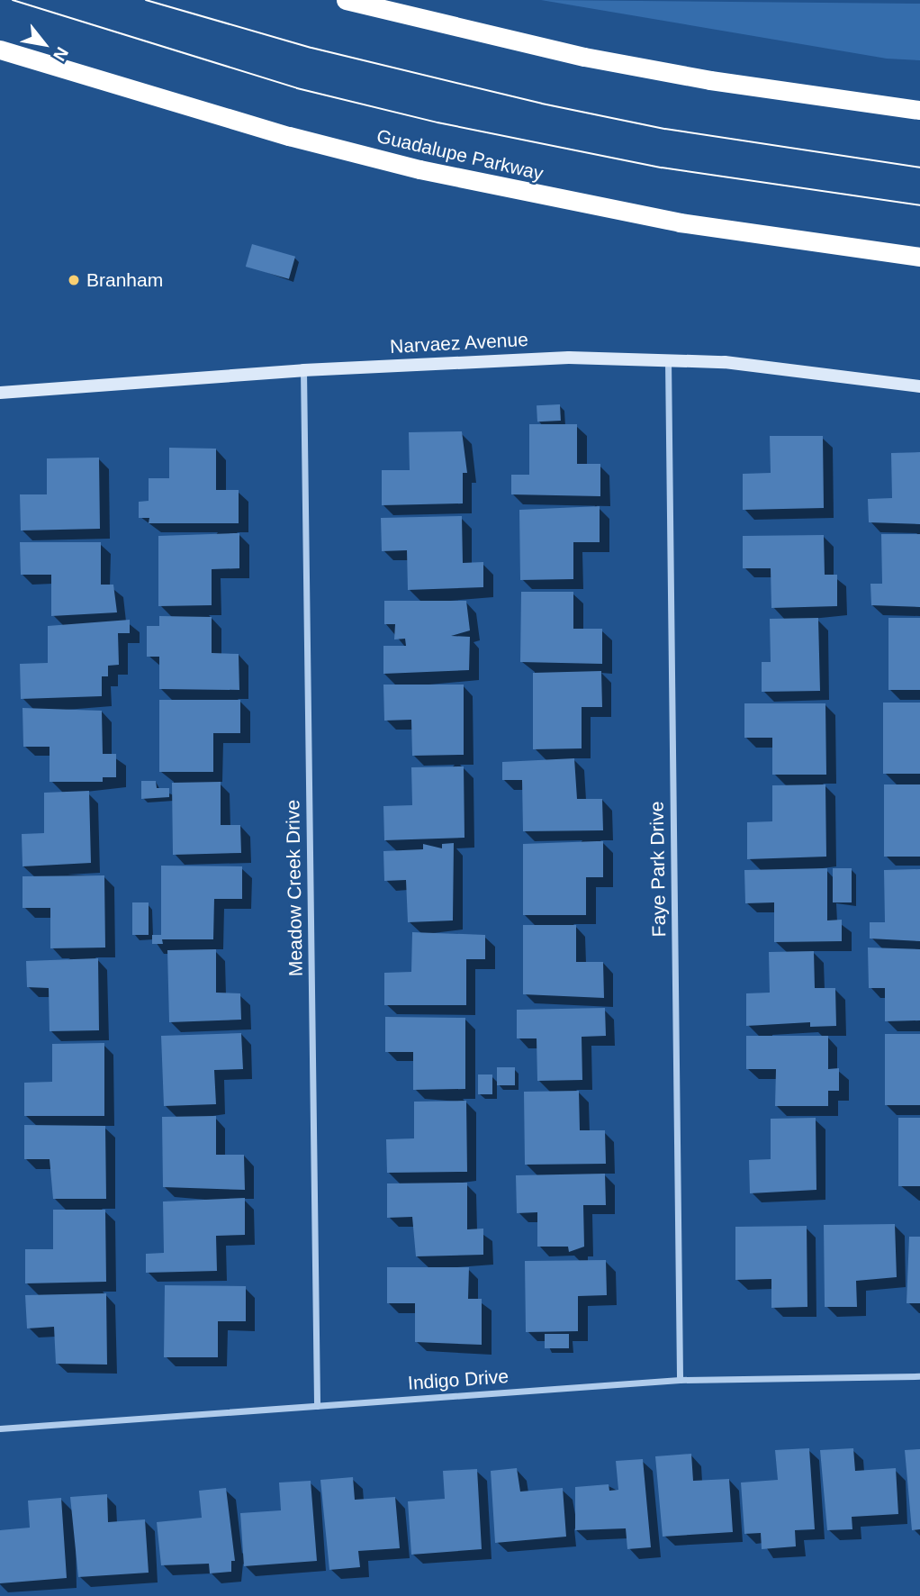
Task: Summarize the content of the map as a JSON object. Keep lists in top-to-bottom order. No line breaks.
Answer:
{"streets":{"highway":["Guadalupe Parkway"],"street":["Narvaez Avenue","Faye Park Drive","Meadow Creek Drive","Indigo Drive"]},"crossings":[["Narvaez Avenue","Faye Park Drive"],["Narvaez Avenue","Meadow Creek Drive"],["Faye Park Drive","Indigo Drive"],["Meadow Creek Drive","Indigo Drive"]],"places":["Branham"],"north":"bottom right"}
